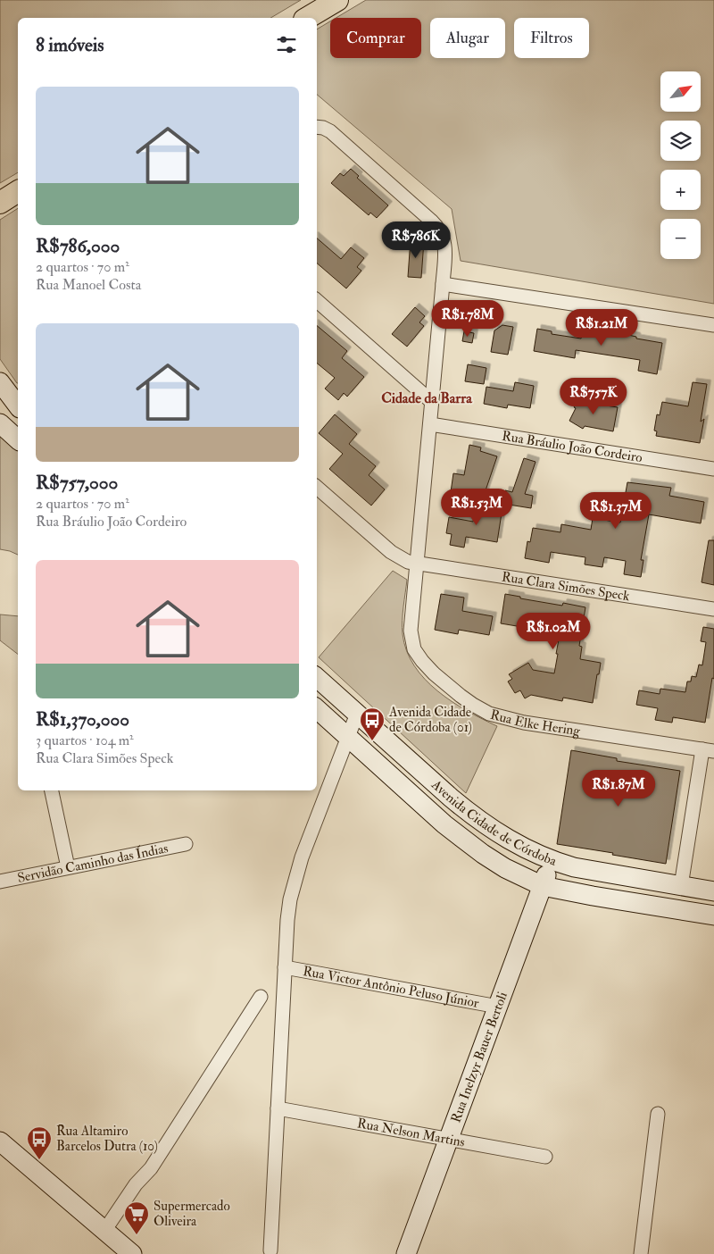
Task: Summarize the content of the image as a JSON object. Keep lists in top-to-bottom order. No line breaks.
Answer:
{"streets":{"street":["Rua Bráulio João Cordeiro","Rua Clara Simões Speck","Rua Elke Hering","Avenida Cidade de Córdoba","Servidão Caminho das Índias","Rua Victor Antônio Peluso Júnior","Rua Inelzyr Bauer Bertoli","Rua Nelson Martins"]},"crossings":[["Rua Bráulio João Cordeiro","Rua Elke Hering"],["Rua Clara Simões Speck","Rua Elke Hering"],["Avenida Cidade de Córdoba","Rua Inelzyr Bauer Bertoli"],["Rua Victor Antônio Peluso Júnior","Rua Inelzyr Bauer Bertoli"],["Rua Inelzyr Bauer Bertoli","Rua Nelson Martins"]],"districts":["Cidade da Barra"],"places":{"bus stop":["Avenida Cidade de Córdoba (01)","Rua Altamiro Barcelos Dutra (10)"],"supermarket":["Supermercado Oliveira"]},"north":"top right","page":{"chip":["Comprar","Alugar","Filtros"],"heading":"8 imóveis","map_buttons":["+","−"],"list":[{"name":"R$786,000","note":"2 quartos · 70 m² · Rua Manoel Costa"},{"name":"R$757,000","note":"2 quartos · 70 m² · Rua Bráulio João Cordeiro"},{"name":"R$1,370,000","note":"3 quartos · 104 m² · Rua Clara Simões Speck"}],"price":["R$786K","R$1.78M","R$1.21M","R$757K","R$1.53M","R$1.37M","R$1.02M","R$1.87M"]}}
